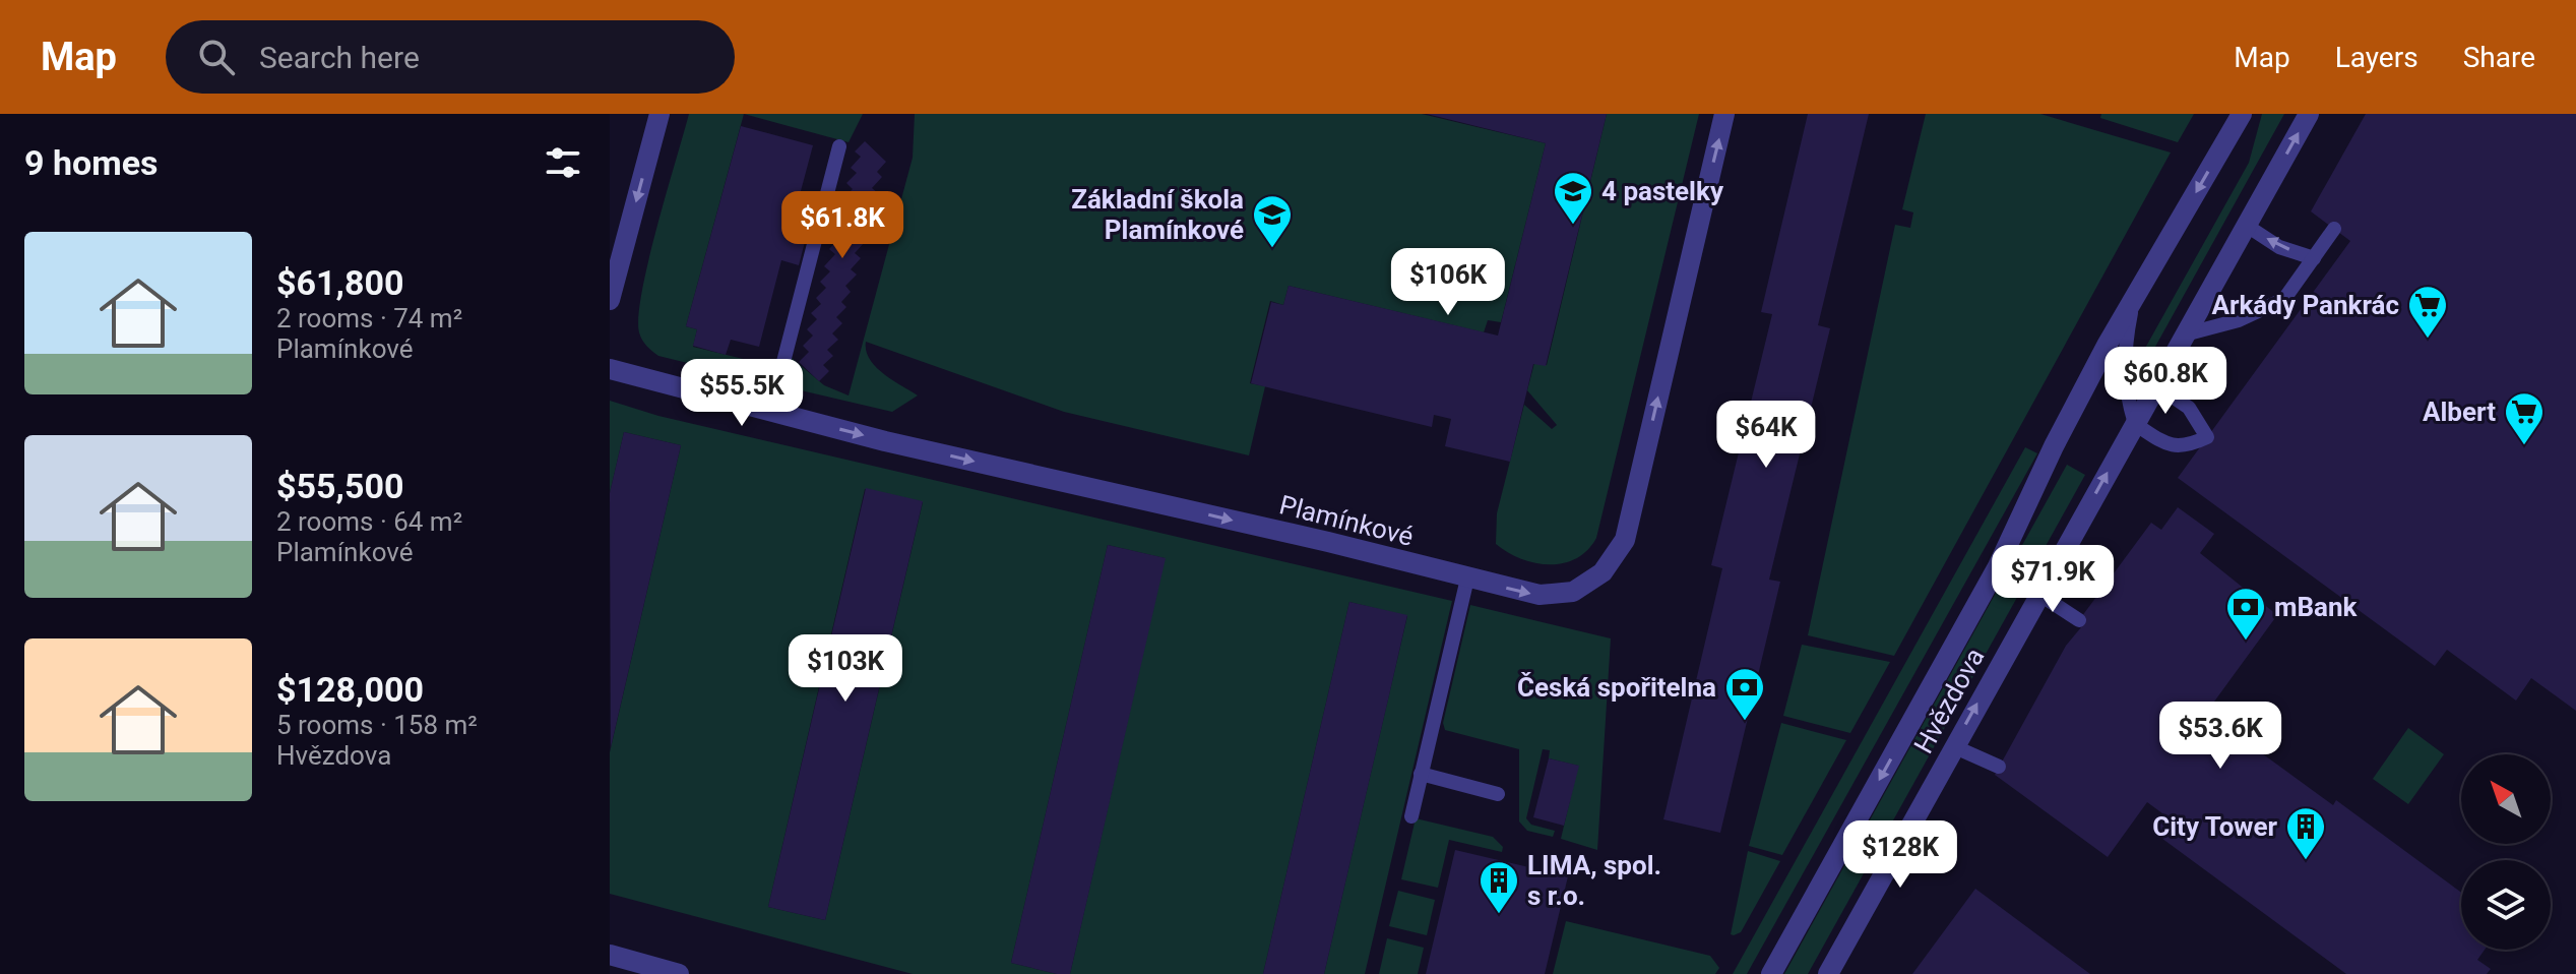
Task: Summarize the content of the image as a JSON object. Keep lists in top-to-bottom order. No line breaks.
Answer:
{"streets":{"street":["Plamínkové","Hvězdova"]},"places":{"school or university":["4 pastelky","Základní škola Plamínkové"],"supermarket":["Arkády Pankrác","Albert"],"bank":["mBank","Česká spořitelna"],"building":["City Tower","LIMA, spol. s r.o."]},"north":"top left","page":{"header":"Map","search":"Search here","nav":["Map","Layers","Share"],"heading":"9 homes","price":["$61.8K","$106K","$60.8K","$55.5K","$64K","$71.9K","$103K","$53.6K","$128K"],"list":[{"name":"$61,800","note":"2 rooms · 74 m² · Plamínkové"},{"name":"$55,500","note":"2 rooms · 64 m² · Plamínkové"},{"name":"$128,000","note":"5 rooms · 158 m² · Hvězdova"}]}}
